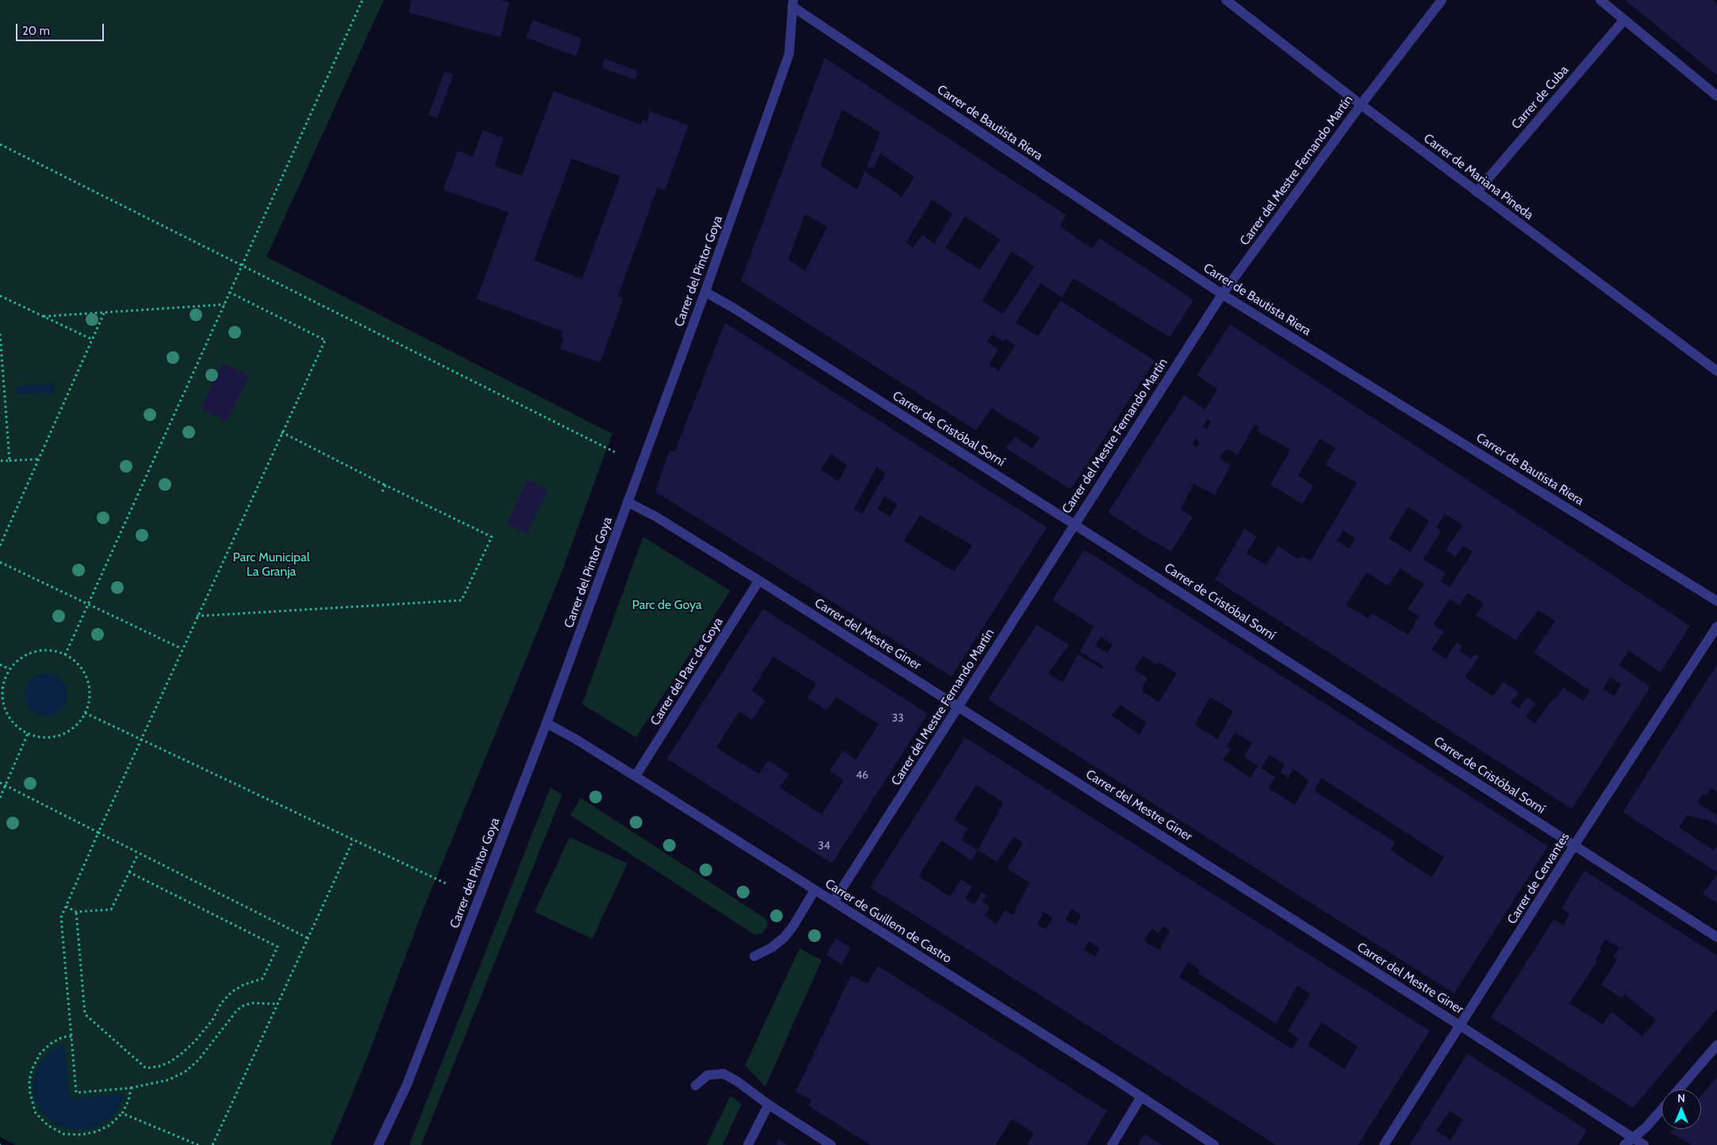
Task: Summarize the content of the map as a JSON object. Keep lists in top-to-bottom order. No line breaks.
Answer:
{"streets":{"street":["Carrer de Cuba","Carrer de Bautista Riera","Carrer del Mestre Fernando Martín","Carrer de Mariana Pineda","Carrer del Pintor Goya","Carrer de Cristóbal Sorní","Carrer del Mestre Giner","Carrer del Parc de Goya","Carrer de Cervantes","Carrer de Guillem de Castro"]},"crossings":[["Carrer de Cuba","Carrer de Mariana Pineda"],["Carrer de Bautista Riera","Carrer del Mestre Fernando Martín"],["Carrer de Bautista Riera","Carrer del Pintor Goya"],["Carrer del Mestre Fernando Martín","Carrer de Mariana Pineda"],["Carrer del Mestre Fernando Martín","Carrer de Cristóbal Sorní"],["Carrer del Mestre Fernando Martín","Carrer del Mestre Giner"],["Carrer del Mestre Fernando Martín","Carrer de Guillem de Castro"],["Carrer del Pintor Goya","Carrer de Cristóbal Sorní"],["Carrer del Pintor Goya","Carrer del Mestre Giner"],["Carrer del Pintor Goya","Carrer de Guillem de Castro"],["Carrer de Cristóbal Sorní","Carrer de Cervantes"],["Carrer del Mestre Giner","Carrer del Parc de Goya"],["Carrer del Mestre Giner","Carrer de Cervantes"],["Carrer del Parc de Goya","Carrer de Guillem de Castro"]],"parks":["Parc Municipal La Granja","Parc de Goya"],"house_numbers":["33","46","34"],"scale_bar":"20 m","north":"top"}
